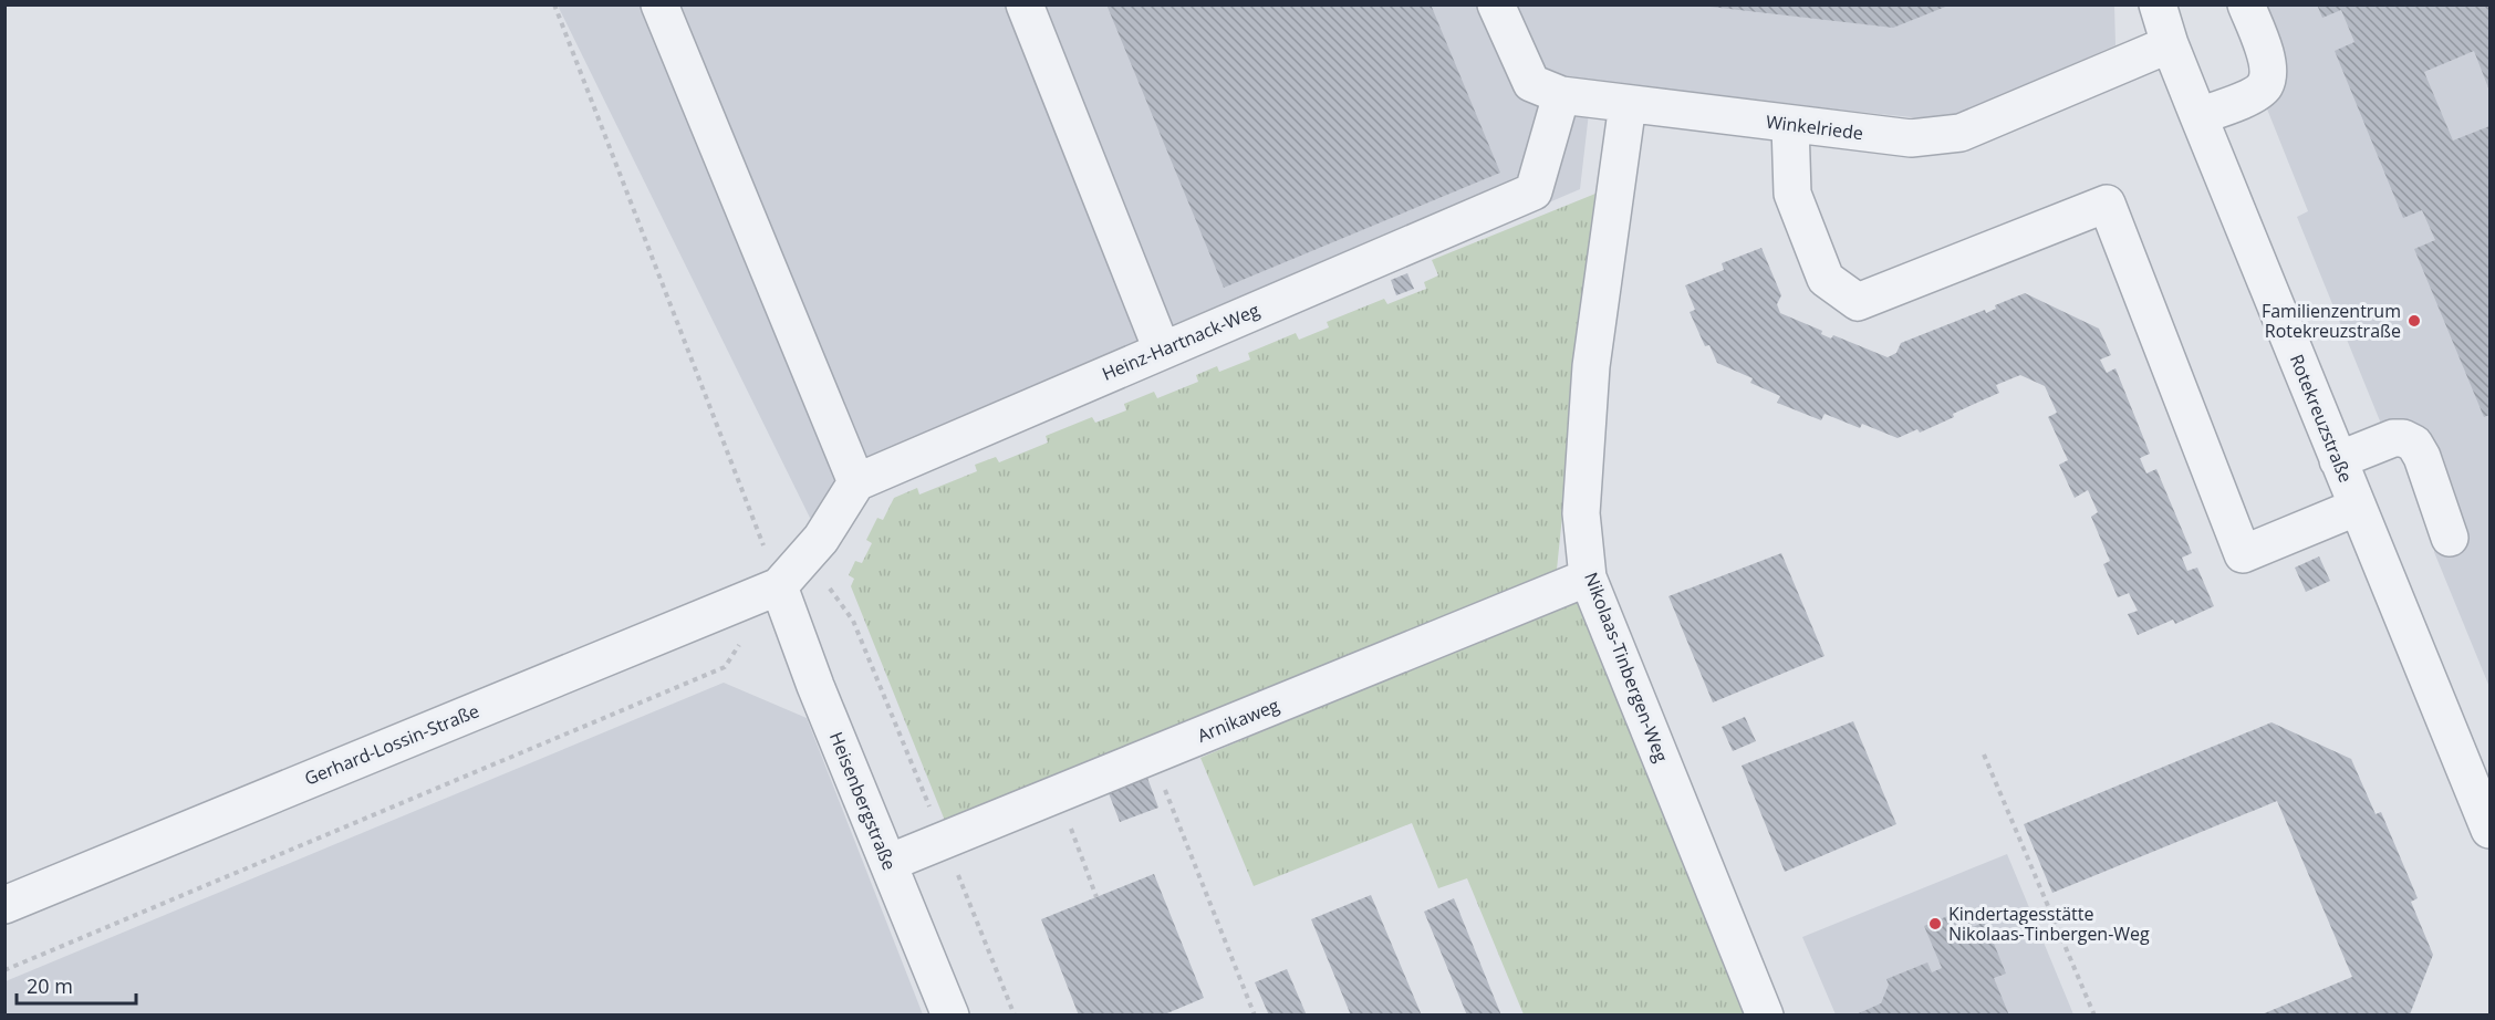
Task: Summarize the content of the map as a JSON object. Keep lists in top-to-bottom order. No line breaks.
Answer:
{"streets":{"street":["Winkelriede","Heinz-Hartnack-Weg","Rotekreuzstraße","Nikolaas-Tinbergen-Weg","Arnikaweg","Gerhard-Lossin-Straße","Heisenbergstraße"]},"crossings":[["Winkelriede","Heinz-Hartnack-Weg"],["Winkelriede","Rotekreuzstraße"],["Winkelriede","Nikolaas-Tinbergen-Weg"],["Nikolaas-Tinbergen-Weg","Arnikaweg"],["Arnikaweg","Heisenbergstraße"],["Gerhard-Lossin-Straße","Heisenbergstraße"]],"places":["Familienzentrum Rotekreuzstraße","Kindertagesstätte Nikolaas-Tinbergen-Weg"],"scale_bar":"20 m"}
